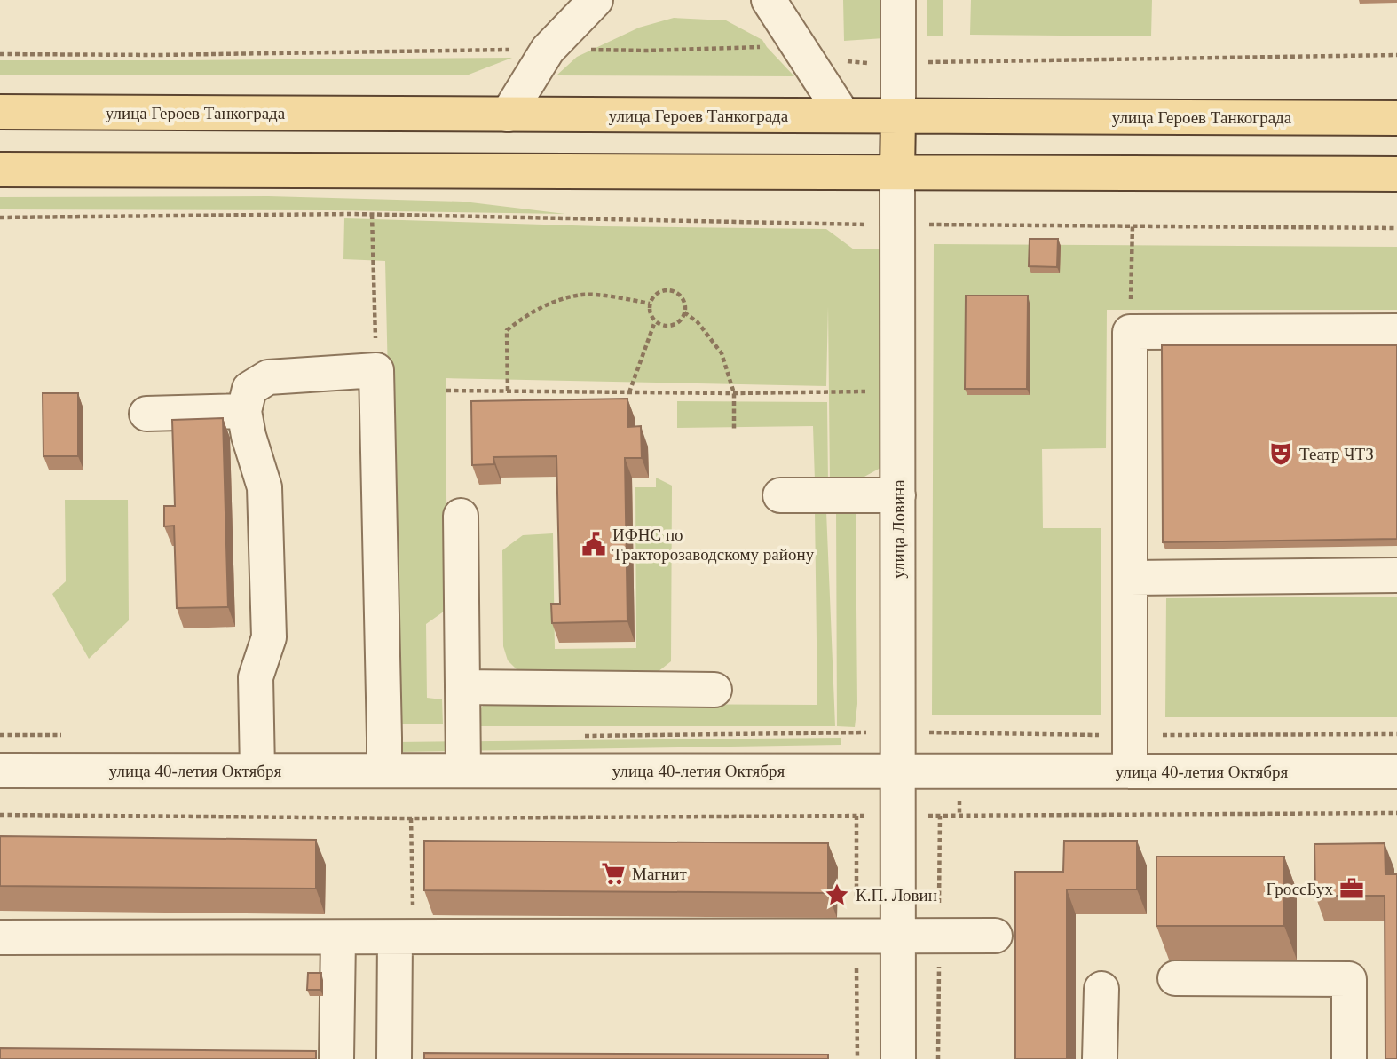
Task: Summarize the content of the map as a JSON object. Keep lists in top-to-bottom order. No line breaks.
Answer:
{"streets":{"main road":["улица Героев Танкограда","улица Ловина"],"street":["улица 40-летия Октября"]},"crossings":[["улица Героев Танкограда","улица Ловина"],["улица Ловина","улица 40-летия Октября"]],"places":{"theatre":["Театр ЧТЗ"],"public building":["ИФНС по Тракторозаводскому району"],"supermarket":["Магнит"],"office":["ГроссБух"],"place":["К.П. Ловин"]}}
